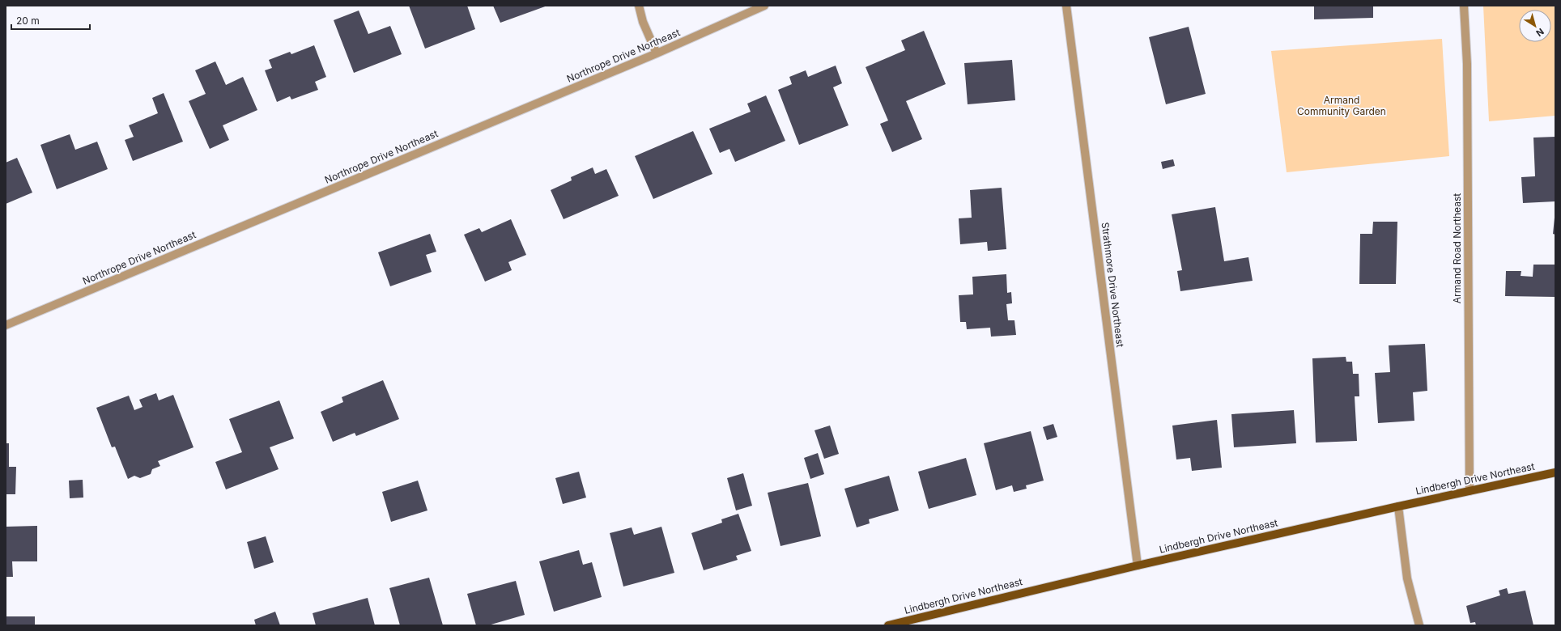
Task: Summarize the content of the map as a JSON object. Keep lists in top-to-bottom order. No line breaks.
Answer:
{"streets":{"main road":["Lindbergh Drive Northeast"],"street":["Northrope Drive Northeast","Armand Road Northeast","Strathmore Drive Northeast"]},"crossings":[["Armand Road Northeast","Lindbergh Drive Northeast"],["Strathmore Drive Northeast","Lindbergh Drive Northeast"]],"parks":["Armand Community Garden"],"scale_bar":"20 m","north":"bottom right"}
